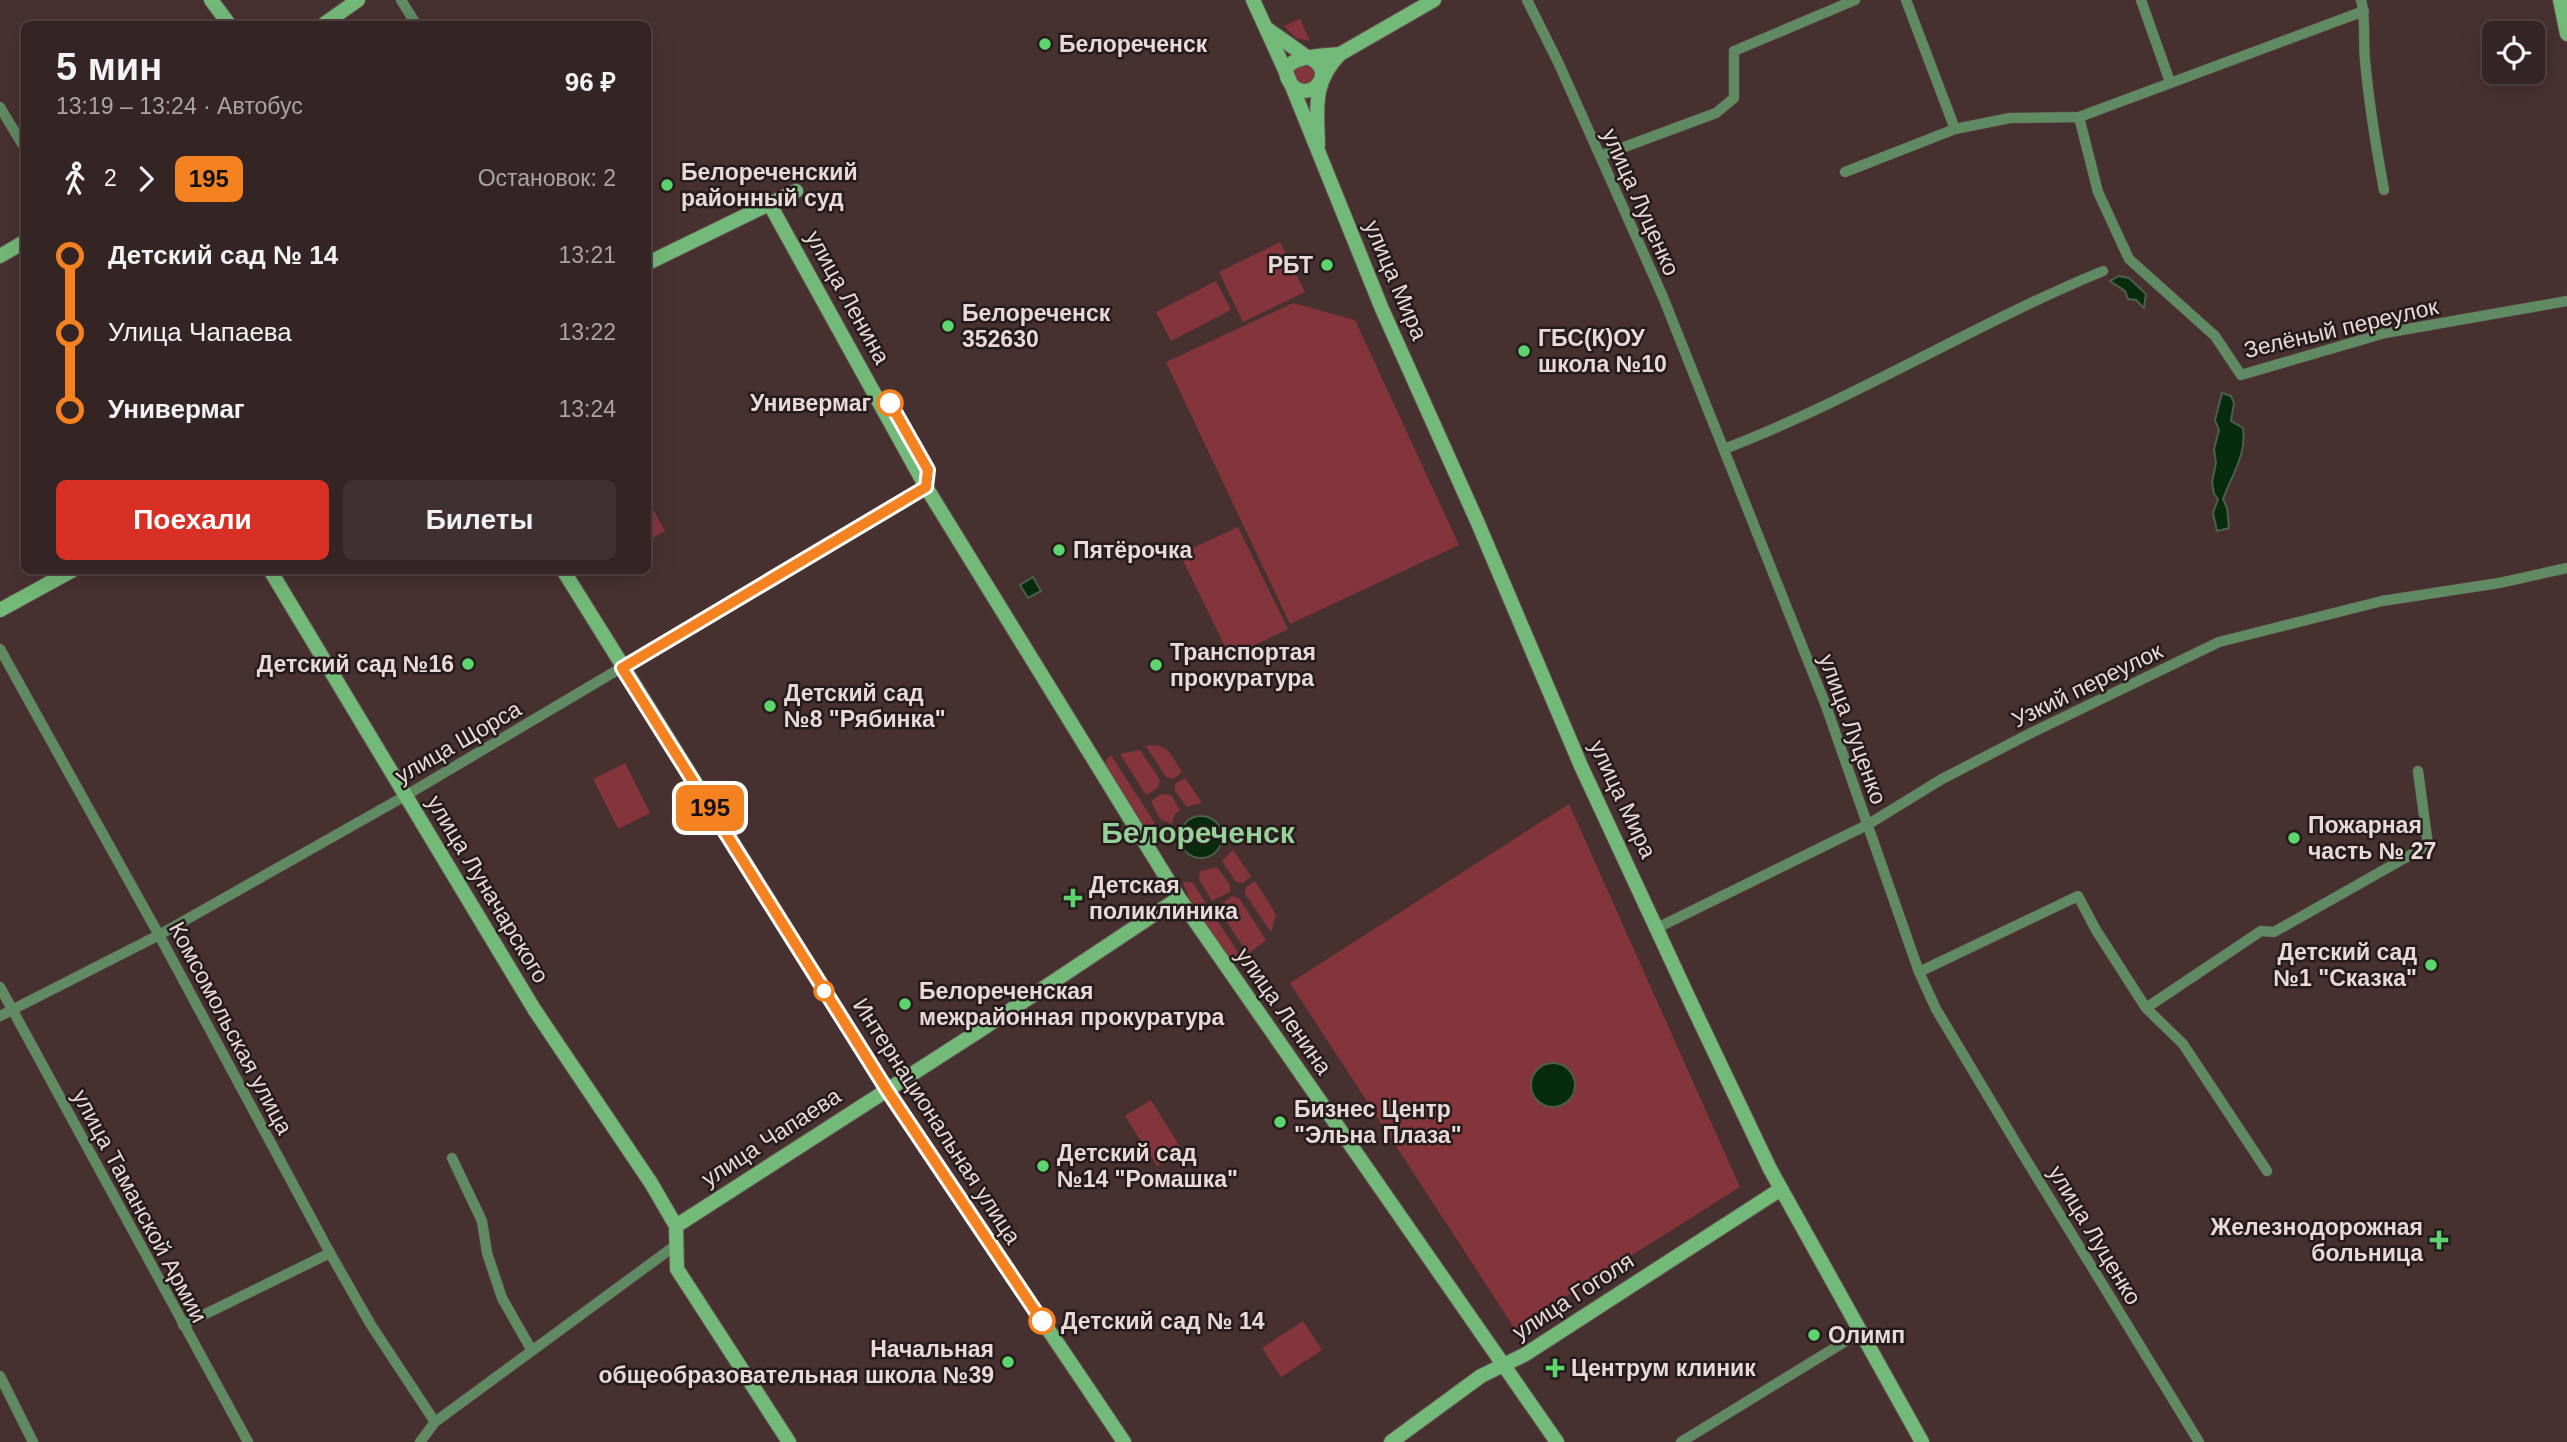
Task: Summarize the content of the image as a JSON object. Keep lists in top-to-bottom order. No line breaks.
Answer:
{"streets":{"street":["улица Луценко","улица Мира","улица Ленина","Зелёный переулок","Узкий переулок","улица Щорса","улица Луначарского","Комсомольская улица","Интернациональная улица","улица Чапаева","улица Таманской Армии","улица Гоголя"]},"crossings":[["улица Луценко","Узкий переулок"],["улица Мира","Узкий переулок"],["улица Мира","улица Гоголя"],["улица Ленина","улица Щорса"],["улица Ленина","улица Чапаева"],["улица Ленина","улица Гоголя"],["улица Щорса","улица Луначарского"],["улица Щорса","Комсомольская улица"],["улица Щорса","Интернациональная улица"],["улица Щорса","улица Таманской Армии"],["улица Луначарского","улица Чапаева"],["Интернациональная улица","улица Чапаева"]],"districts":["Белореченск"],"places":{"other":["Белореченск","Белореченский районный суд","РБТ","Белореченск 352630","ГБС(К)ОУ школа №10","Универмаг","Пятёрочка","Детский сад №16","Транспортая прокуратура","Детский сад №8 \"Рябинка\"","Пожарная часть № 27","Детский сад №1 \"Сказка\"","Белореченская межрайонная прокуратура","Бизнес Центр \"Эльна Плаза\"","Детский сад №14 \"Ромашка\"","Детский сад № 14","Олимп","Начальная общеобразовательная школа №39"],"health":["Детская поликлиника","Железнодорожная больница","Центрум клиник"]},"lines":["bus line 195"],"page":{"on_map":"195","heading":["5 мин","13:19 – 13:24 · Автобус","96 ₽"],"legs":["2","195","Остановок: 2"],"list":[{"name":"Детский сад № 14","value":"13:21"},{"name":"Улица Чапаева","value":"13:22"},{"name":"Универмаг","value":"13:24"}],"buttons":["Поехали","Билеты"]}}
